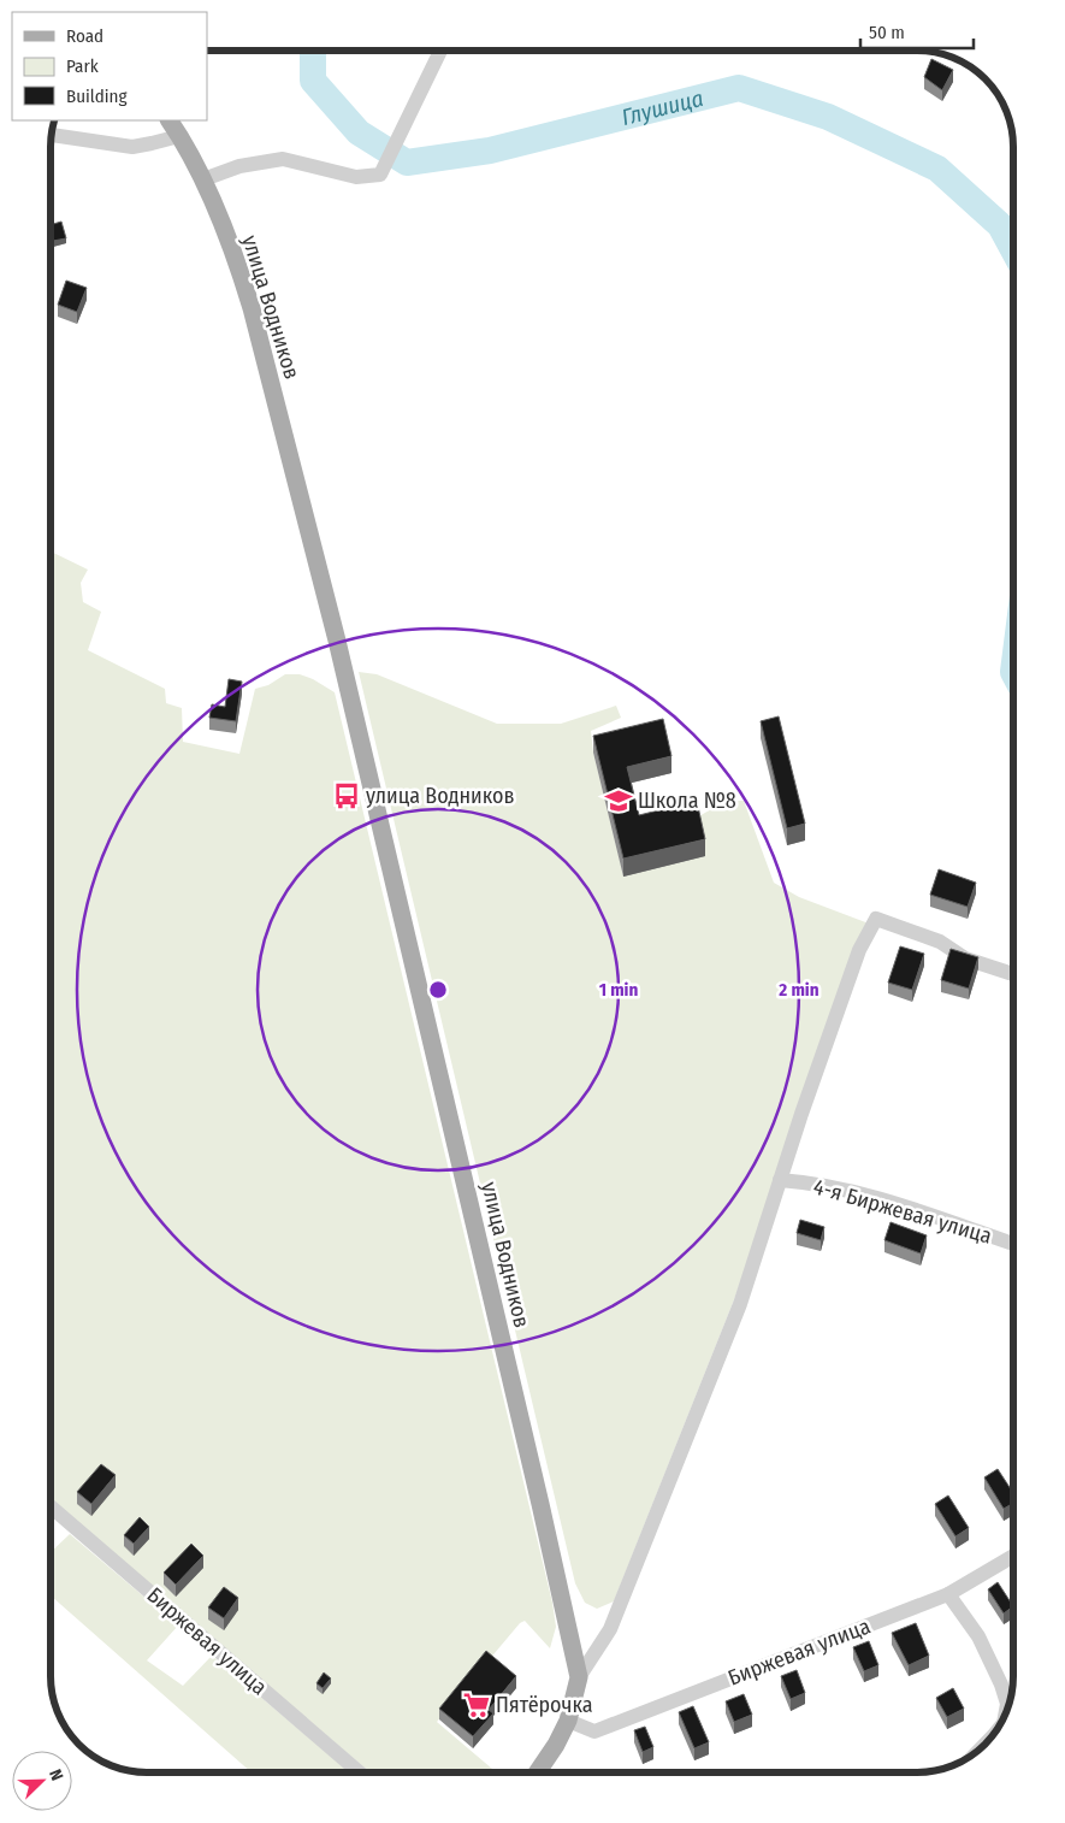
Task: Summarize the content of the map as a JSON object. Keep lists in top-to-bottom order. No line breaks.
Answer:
{"streets":{"main road":["улица Водников"],"street":["4-я Биржевая улица","Биржевая улица"]},"water":["Глушица"],"places":{"bus stop":["улица Водников"],"school or university":["Школа №8"],"supermarket":["Пятёрочка"]},"legend":["Road","Park","Building"],"scale_bar":"50 m","north":"top right","rings":["1 min","2 min"]}
